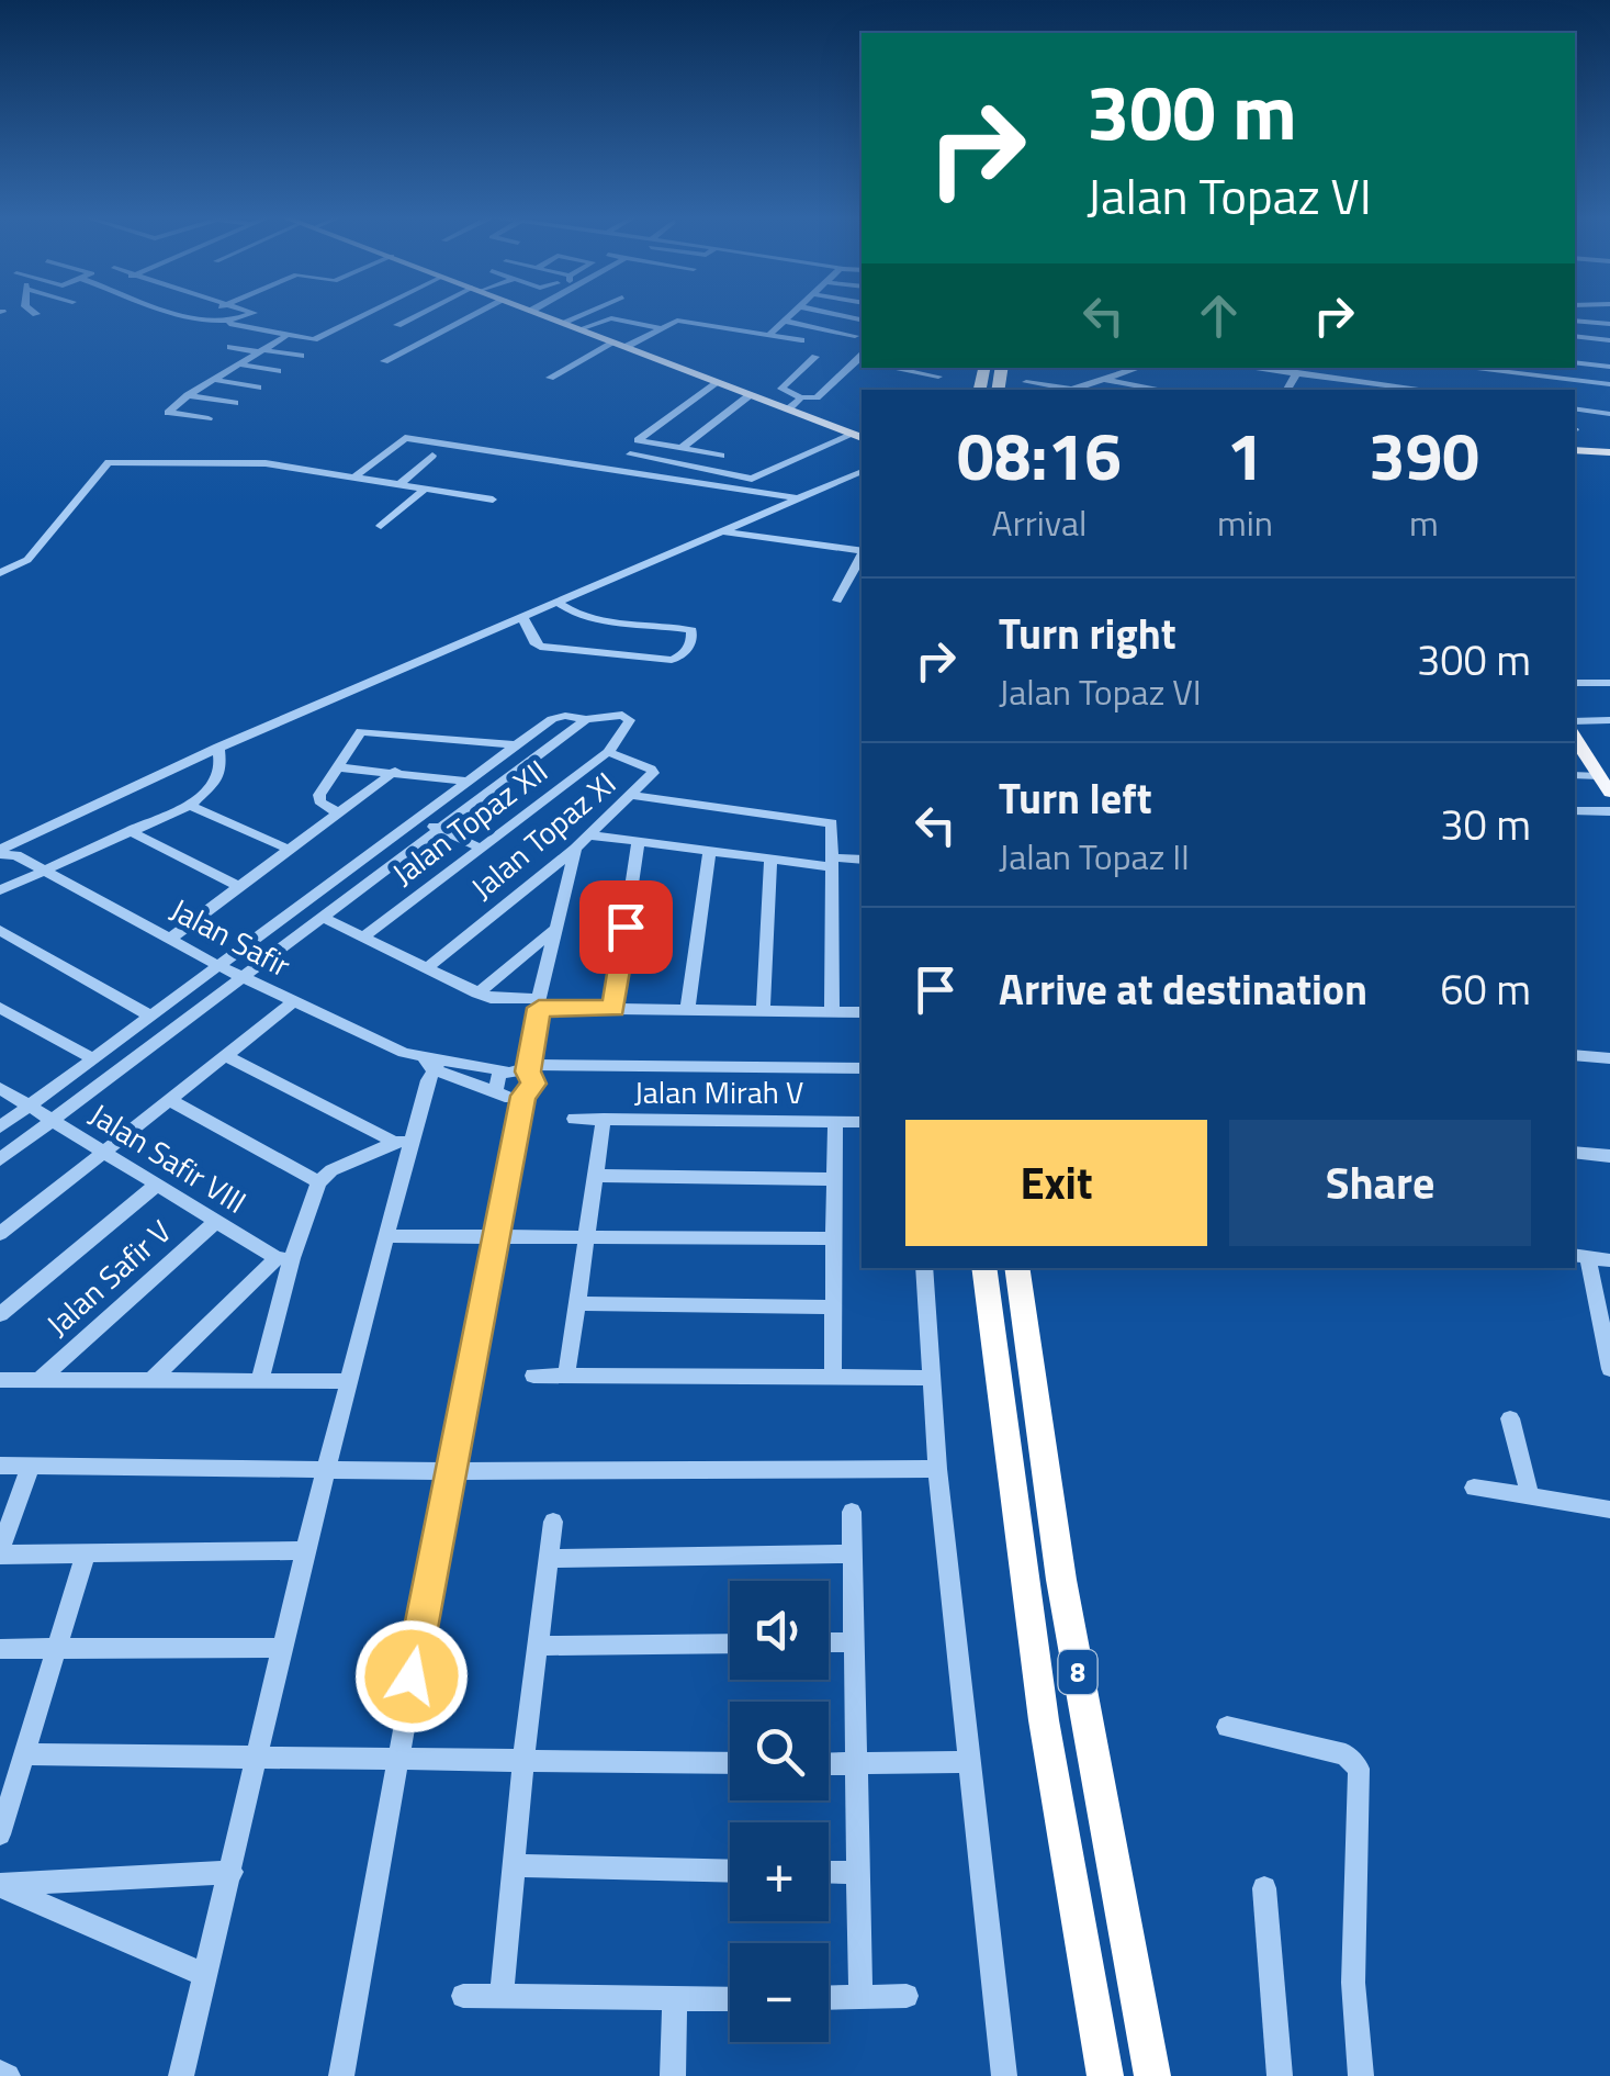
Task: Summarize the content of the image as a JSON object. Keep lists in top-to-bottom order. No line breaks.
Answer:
{"streets":{"highway":["8"],"street":["Jalan Topaz XII","Jalan Topaz XI","Jalan Safir","Jalan Mirah V","Jalan Safir VIII","Jalan Safir V"]},"crossings":[["Jalan Topaz XII","Jalan Topaz XI"],["Jalan Safir VIII","Jalan Safir V"]],"page":{"turn":["300 m","Jalan Topaz VI"],"eta":["08:16","Arrival","1","min","390","m"],"list":[{"name":"Turn right","note":"Jalan Topaz VI","value":"300 m"},{"name":"Turn left","note":"Jalan Topaz II","value":"30 m"},{"name":"Arrive at destination","value":"60 m"}],"buttons":["Exit","Share"],"map_buttons":["+","−"]}}
